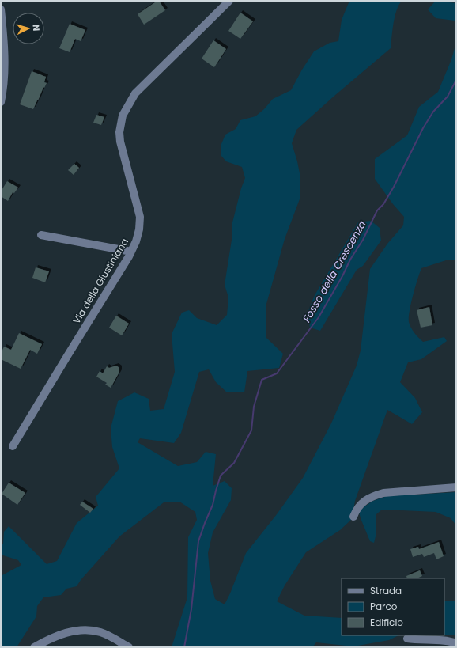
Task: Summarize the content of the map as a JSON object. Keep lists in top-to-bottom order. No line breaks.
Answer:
{"streets":{"street":["Via della Giustiniana"]},"water":["Fosso della Crescenza"],"legend":["Strada","Parco","Edificio"],"north":"right"}
